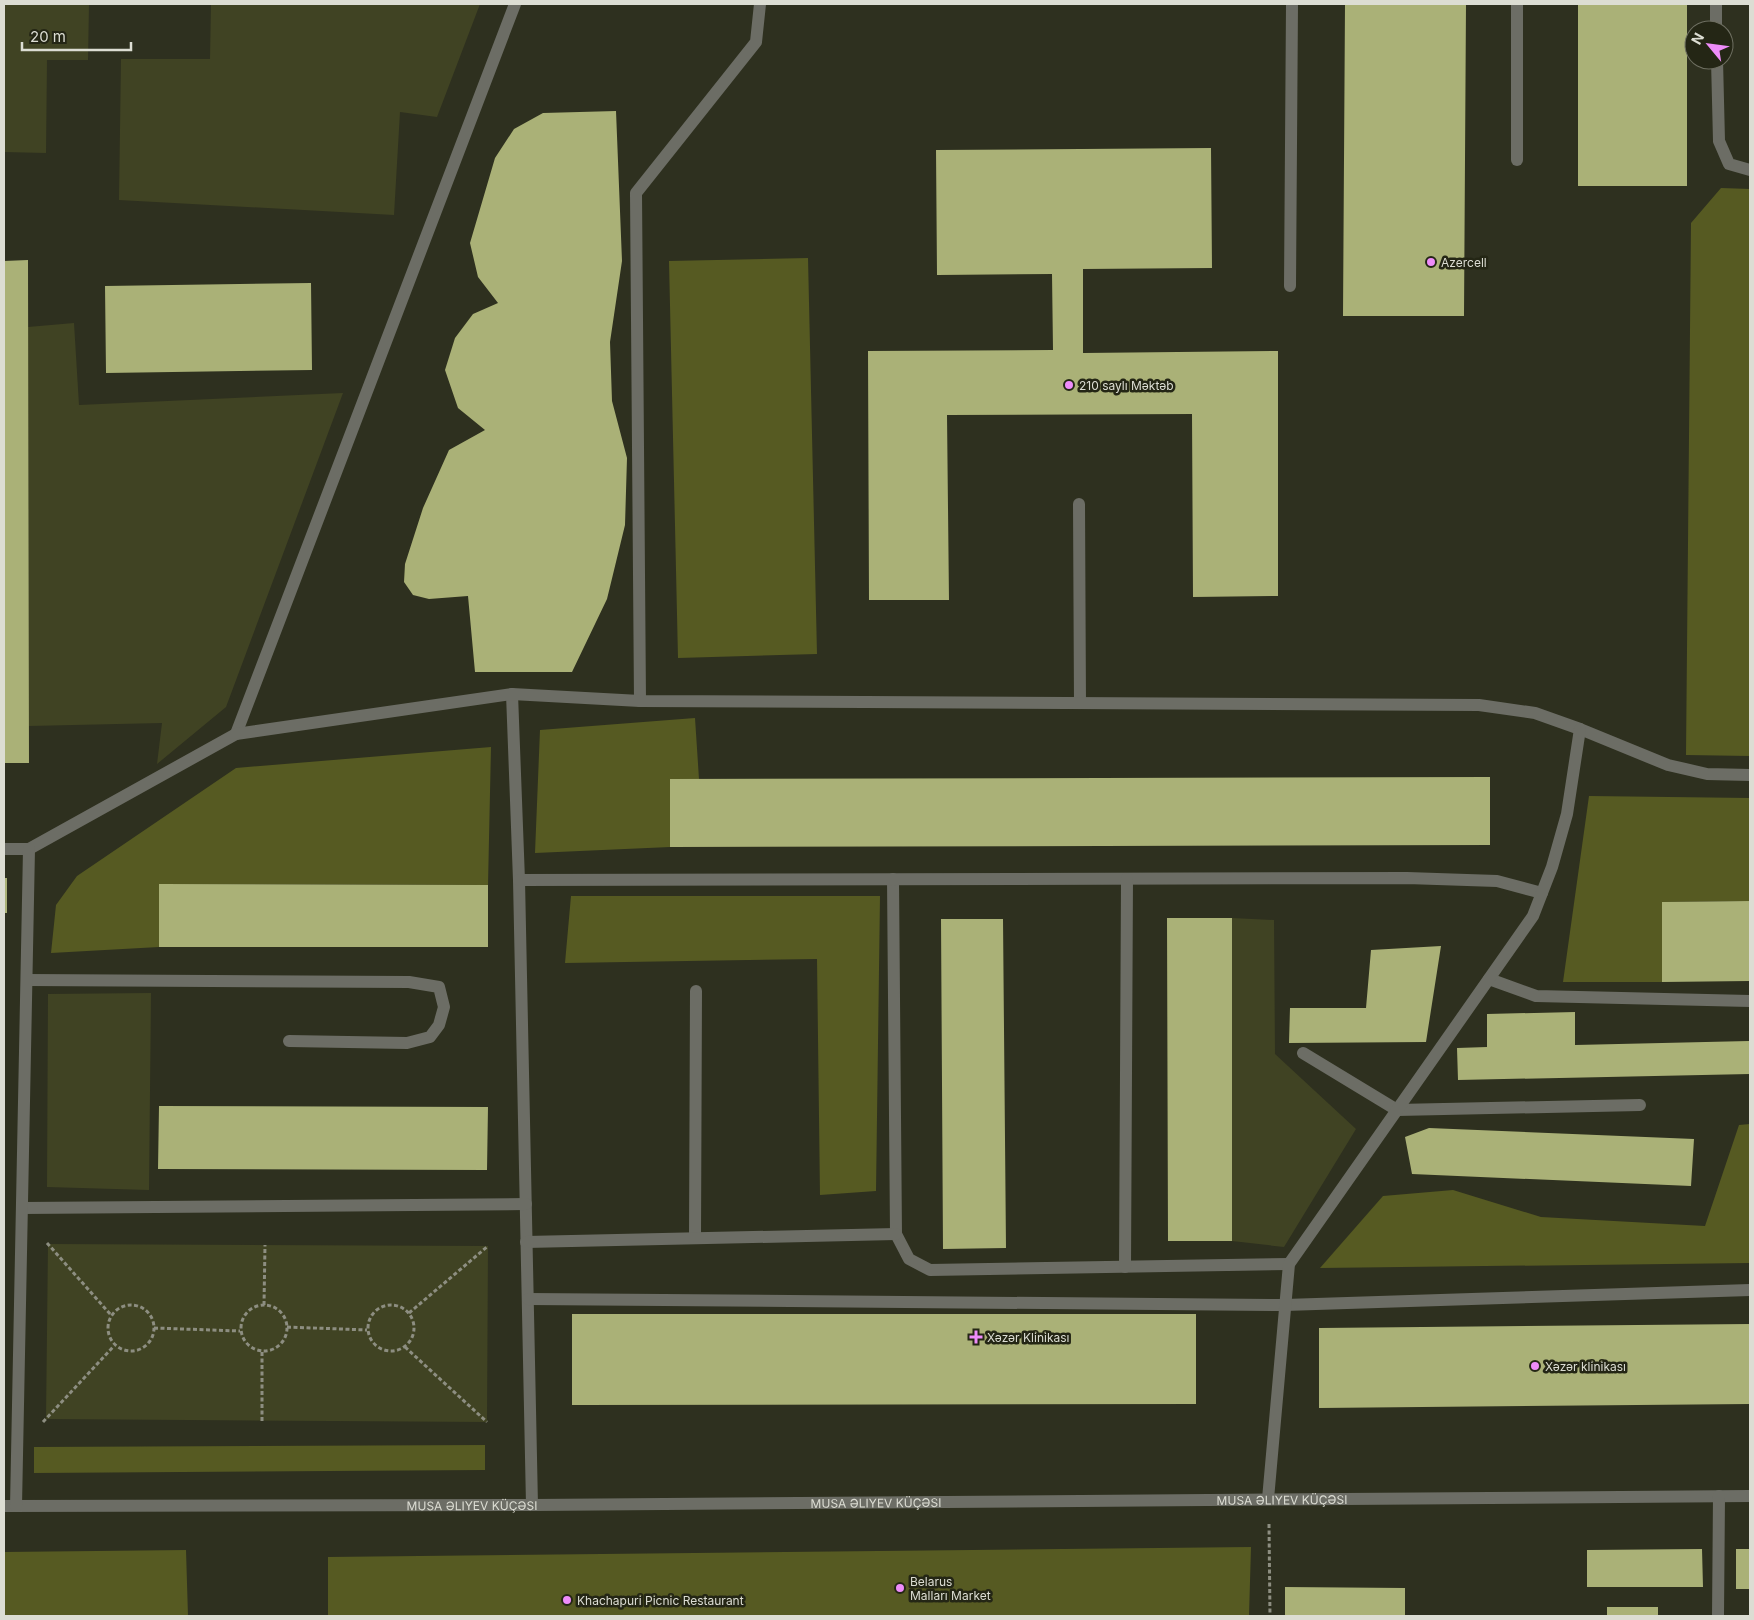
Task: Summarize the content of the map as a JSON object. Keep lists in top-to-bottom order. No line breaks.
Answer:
{"streets":{"street":["MUSA ƏLIYEV KÜÇƏSI"]},"places":{"other":["Azercell","210 saylı Məktəb","Xəzər klinikası","Belarus Malları Market","Khachapuri Picnic Restaurant"],"health":["Xəzər Klinikası"]},"scale_bar":"20 m","north":"top left"}
